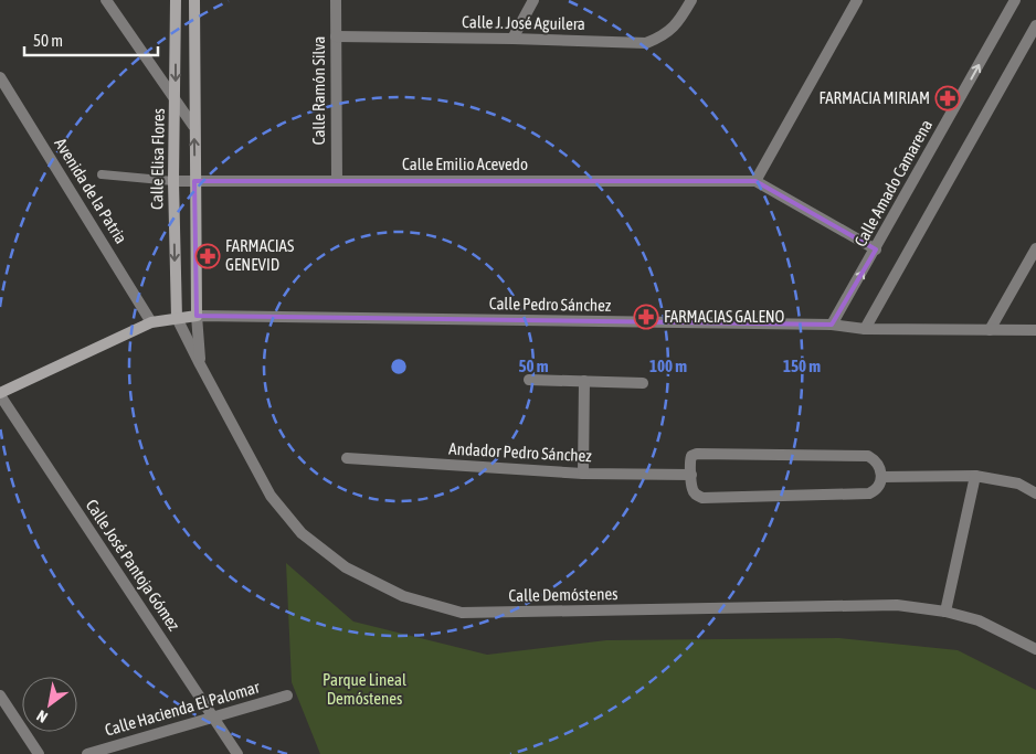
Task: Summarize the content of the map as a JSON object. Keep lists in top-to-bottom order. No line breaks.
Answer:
{"streets":{"street":["Calle J. José Aguilera","Calle Ramón Silva","Calle Elisa Flores","Calle Emilio Acevedo","Calle Amado Camarena","Avenida de la Patria","Calle Pedro Sánchez","Andador Pedro Sánchez","Calle José Pantoja Gómez","Calle Demóstenes","Calle Hacienda El Palomar"]},"crossings":[["Calle J. José Aguilera","Calle Ramón Silva"],["Calle Ramón Silva","Calle Emilio Acevedo"],["Calle Elisa Flores","Calle Emilio Acevedo"],["Calle Elisa Flores","Calle Demóstenes"],["Calle Emilio Acevedo","Calle Amado Camarena"],["Calle Amado Camarena","Calle Pedro Sánchez"],["Calle Pedro Sánchez","Calle Demóstenes"],["Calle José Pantoja Gómez","Calle Hacienda El Palomar"]],"parks":["Parque Lineal Demóstenes"],"places":{"pharmacy":["FARMACIA MIRIAM","FARMACIAS GENEVID","FARMACIAS GALENO"]},"scale_bar":"50 m","north":"bottom left","rings":["50 m","100 m","150 m"]}
